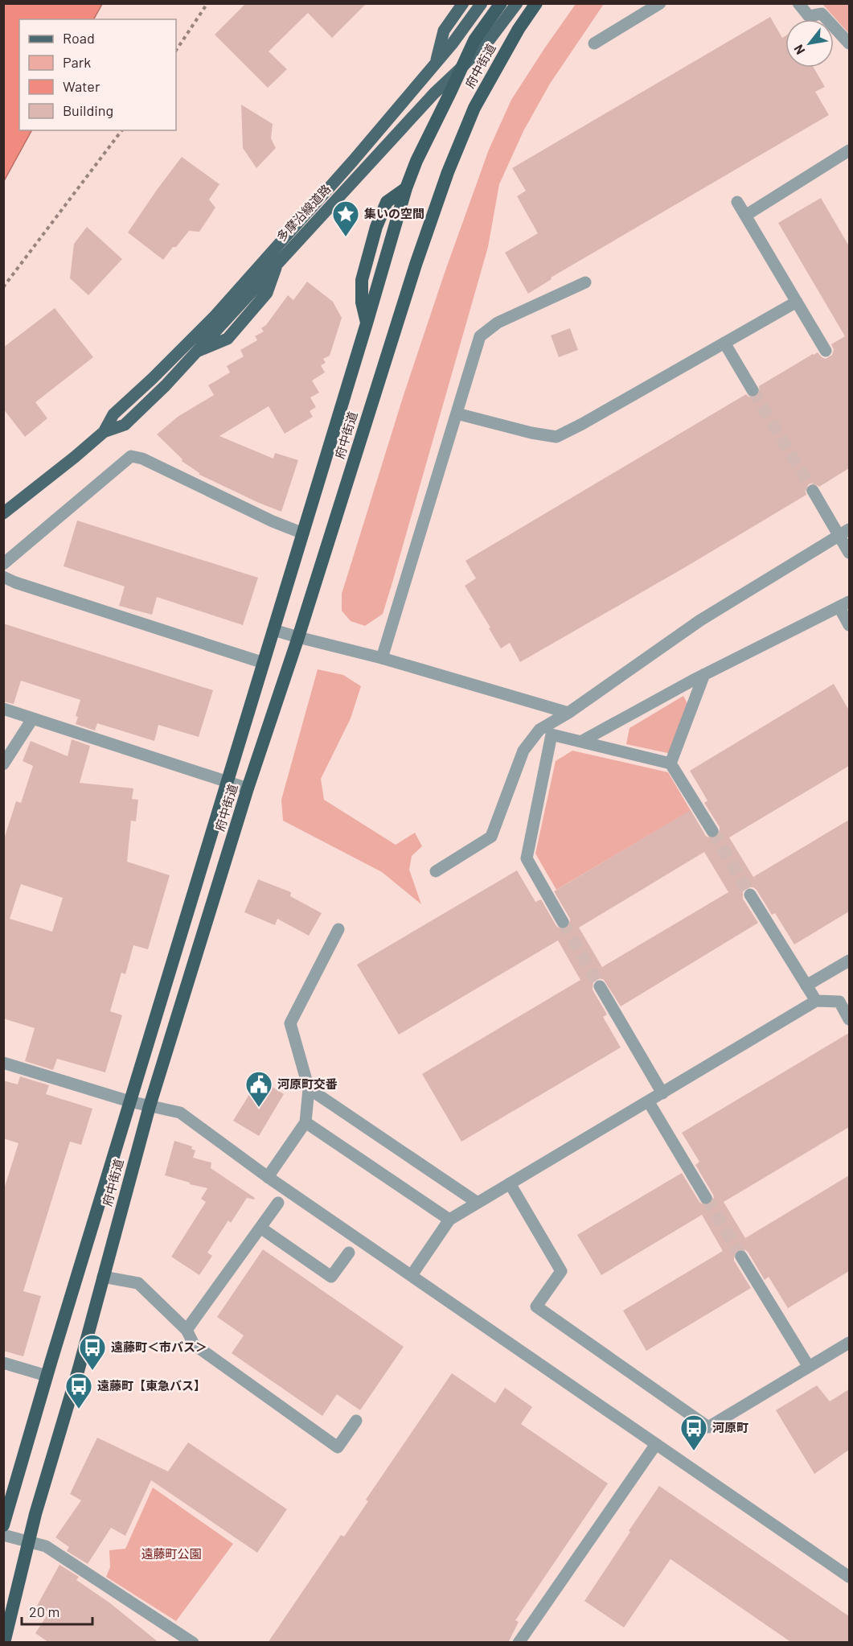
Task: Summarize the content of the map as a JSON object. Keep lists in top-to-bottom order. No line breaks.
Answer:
{"streets":{"highway":["府中街道"],"main road":["多摩沿線道路"]},"crossings":[["府中街道","多摩沿線道路"]],"parks":["遠藤町公園"],"places":{"place":["集いの空間"],"public building":["河原町交番"],"bus stop":["遠藤町＜市バス＞","遠藤町【東急バス】","河原町"]},"legend":["Road","Park","Water","Building"],"scale_bar":"20 m","north":"bottom left"}
